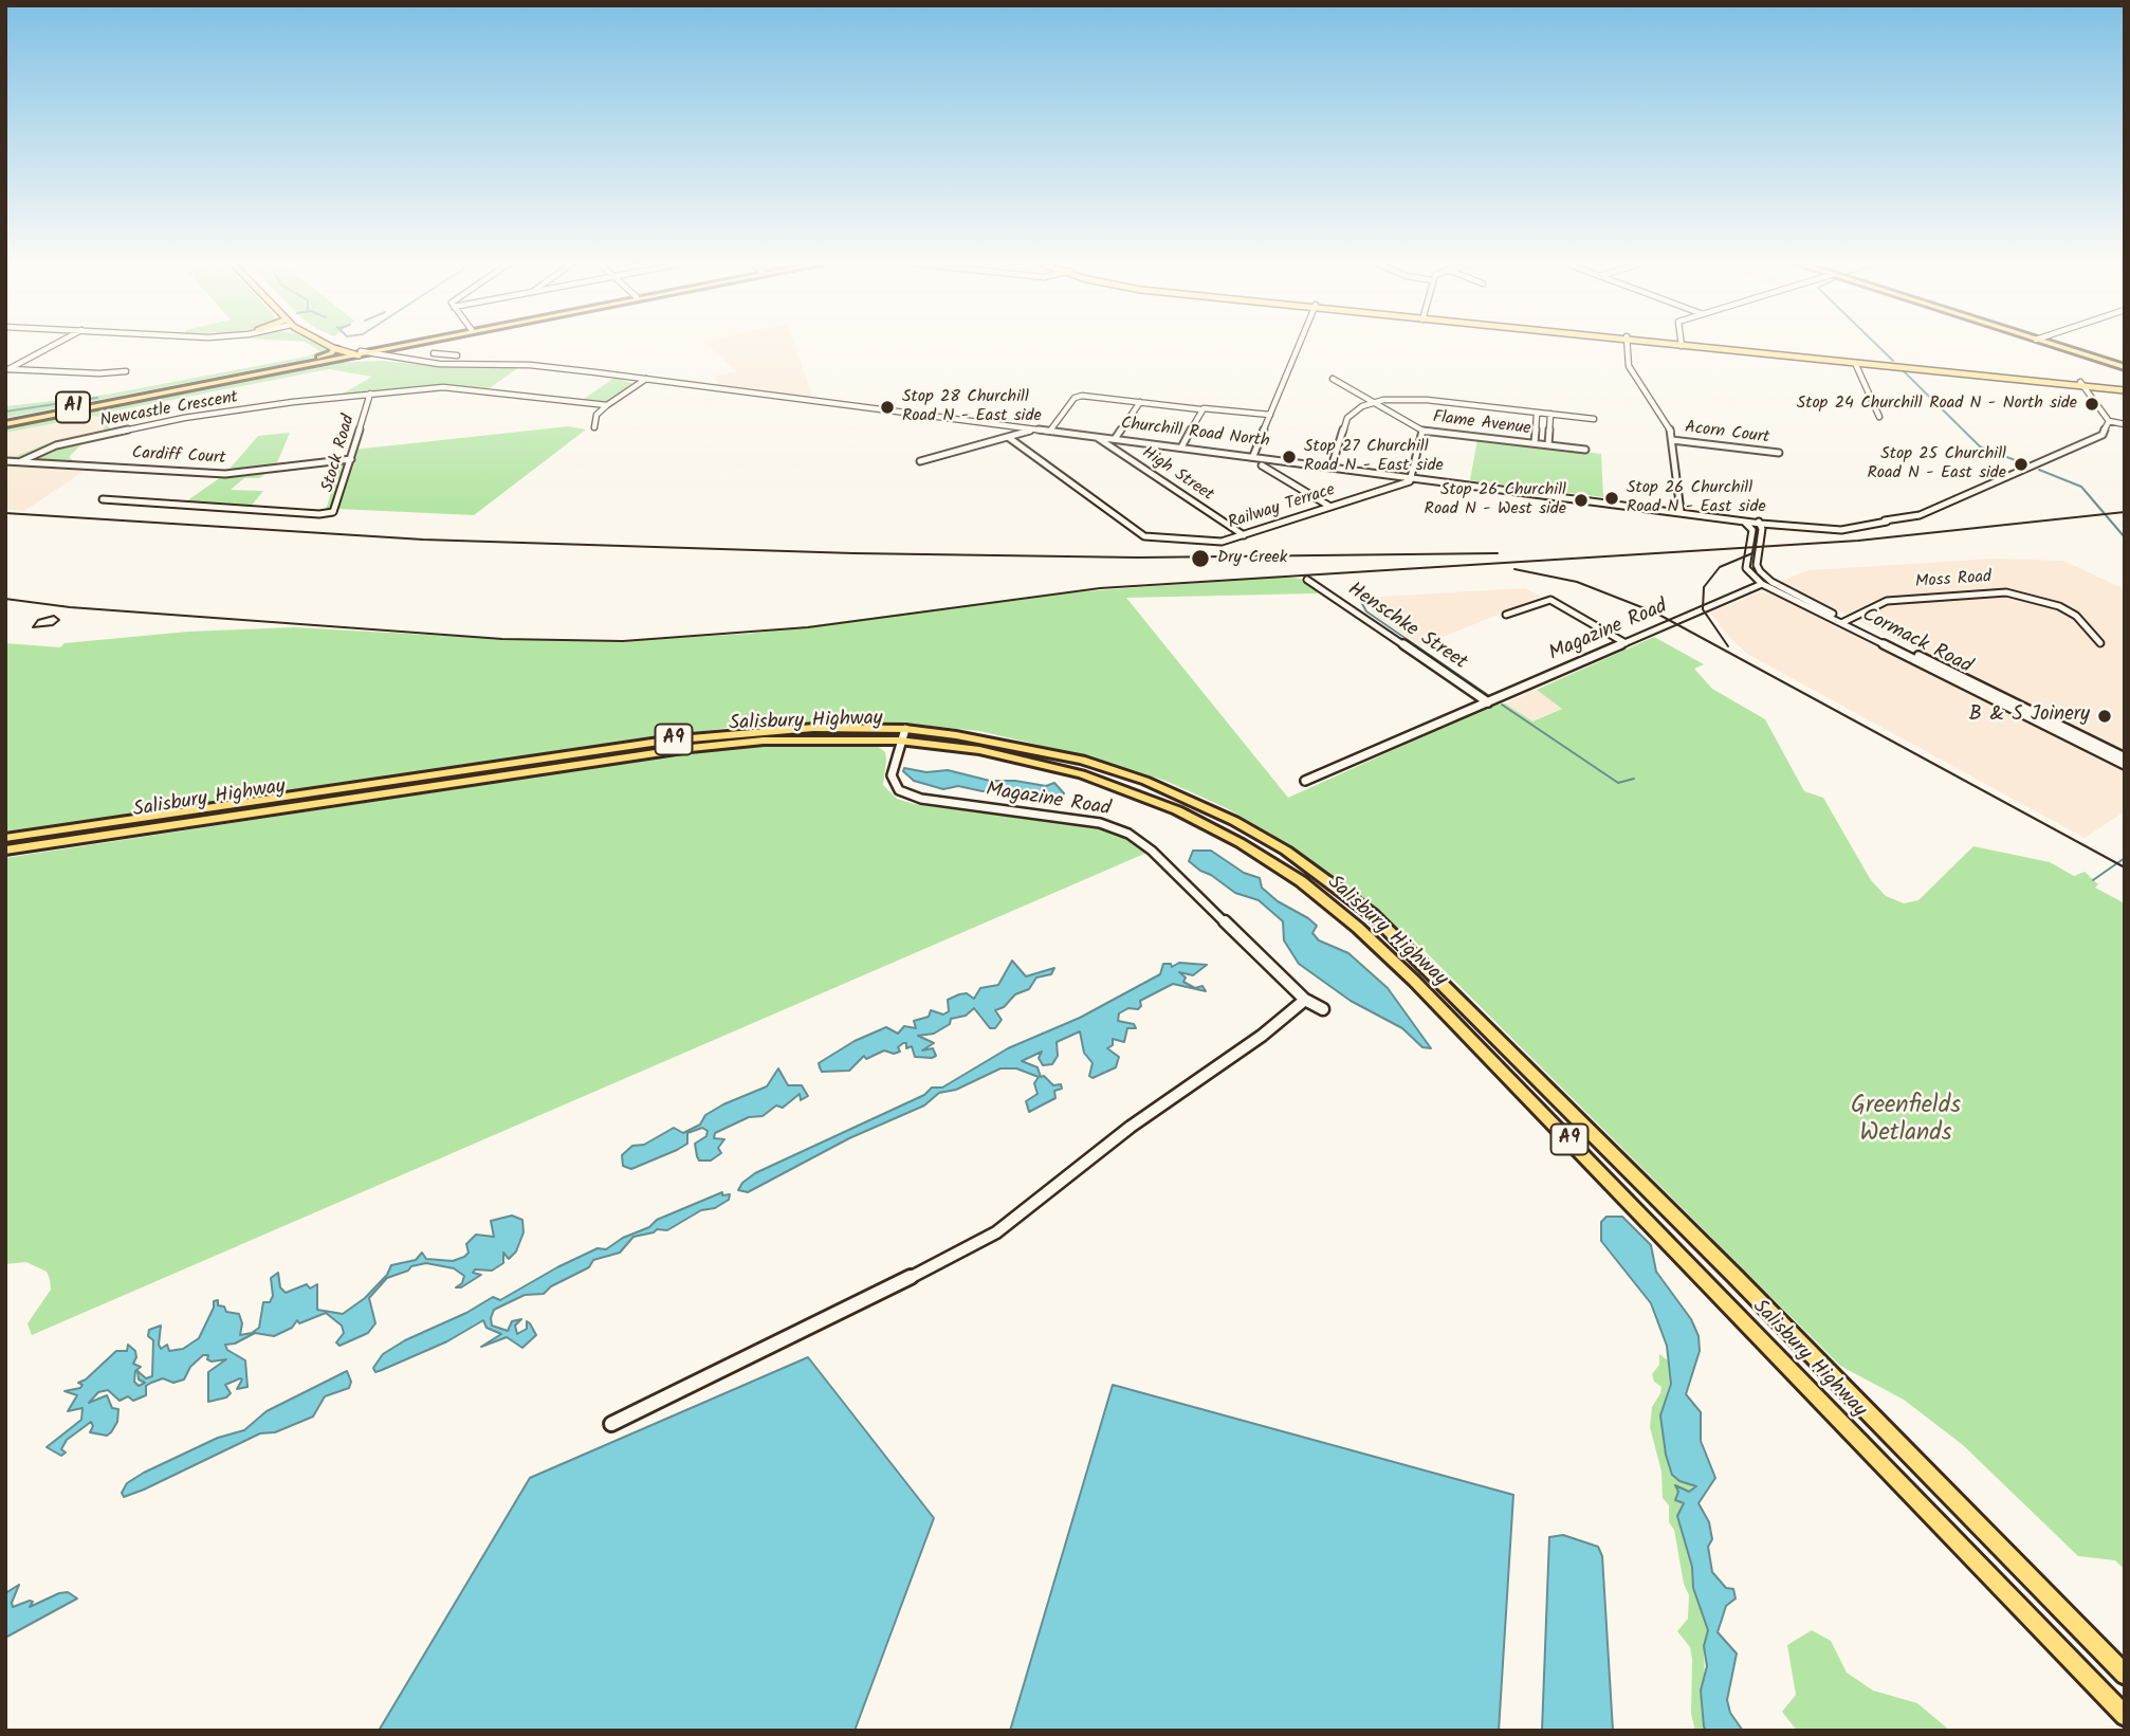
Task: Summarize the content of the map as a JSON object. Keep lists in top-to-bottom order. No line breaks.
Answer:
{"streets":{"highway":["A1","Salisbury Highway","A9"],"street":["Newcastle Crescent","Flame Avenue","Churchill Road North","Acorn Court","Stock Road","Cardiff Court","High Street","Railway Terrace","Moss Road","Henschke Street","Magazine Road","Cormack Road"]},"crossings":[["A1","Churchill Road North"],["Newcastle Crescent","Stock Road"],["Newcastle Crescent","Cardiff Court"],["Flame Avenue","Churchill Road North"],["Flame Avenue","Railway Terrace"],["Churchill Road North","High Street"],["Churchill Road North","Railway Terrace"],["Stock Road","Cardiff Court"],["High Street","Railway Terrace"],["Moss Road","Cormack Road"],["Henschke Street","Magazine Road"],["Magazine Road","Cormack Road"],["Magazine Road","Salisbury Highway"]],"parks":["Greenfields Wetlands"],"places":["Stop 24 Churchill Road N - North side","Stop 28 Churchill Road N - East side","Stop 27 Churchill Road N - East side","Stop 25 Churchill Road N - East side","Stop 26 Churchill Road N - East side","Stop 26 Churchill Road N - West side","Dry Creek","B & S Joinery"]}
